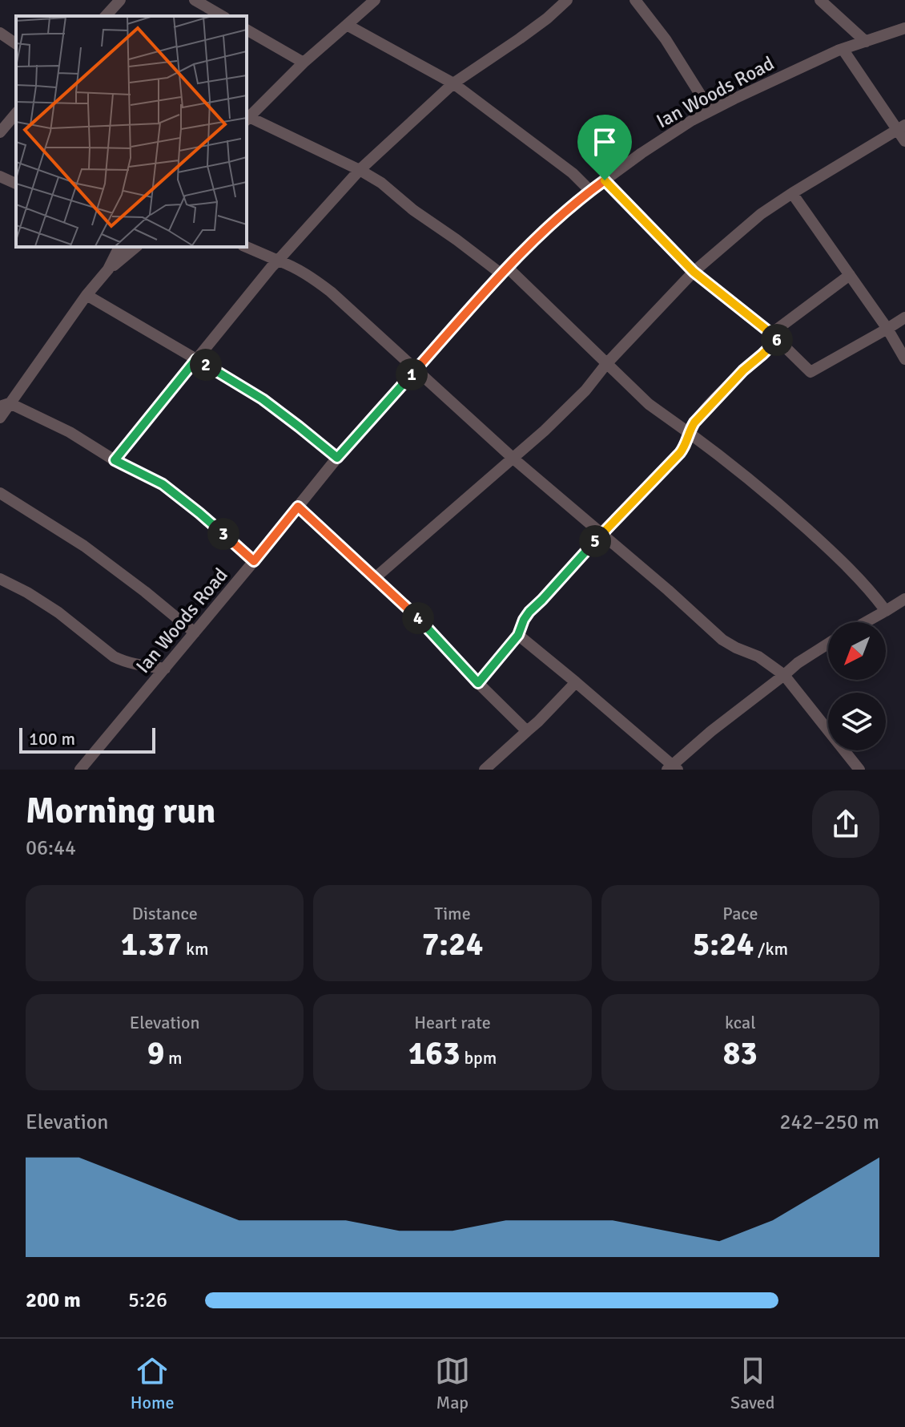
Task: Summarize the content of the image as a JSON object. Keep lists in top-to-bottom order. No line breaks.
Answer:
{"streets":{"street":["Ian Woods Road"]},"scale_bar":"100 m","north":"bottom left","page":{"pins":["6","2","1","3","5","4"],"scale":"100 m","heading":["Morning run","06:44"],"stats":[["Distance","1.37 km"],["Time","7:24"],["Pace","5:24 /km"],["Elevation","9 m"],["Heart rate","163 bpm"],["kcal","83"]],"chart":["Elevation","242–250 m"],"list":[{"name":"200 m","note":"5:26"}],"tabs":["Home","Map","Saved"]}}
